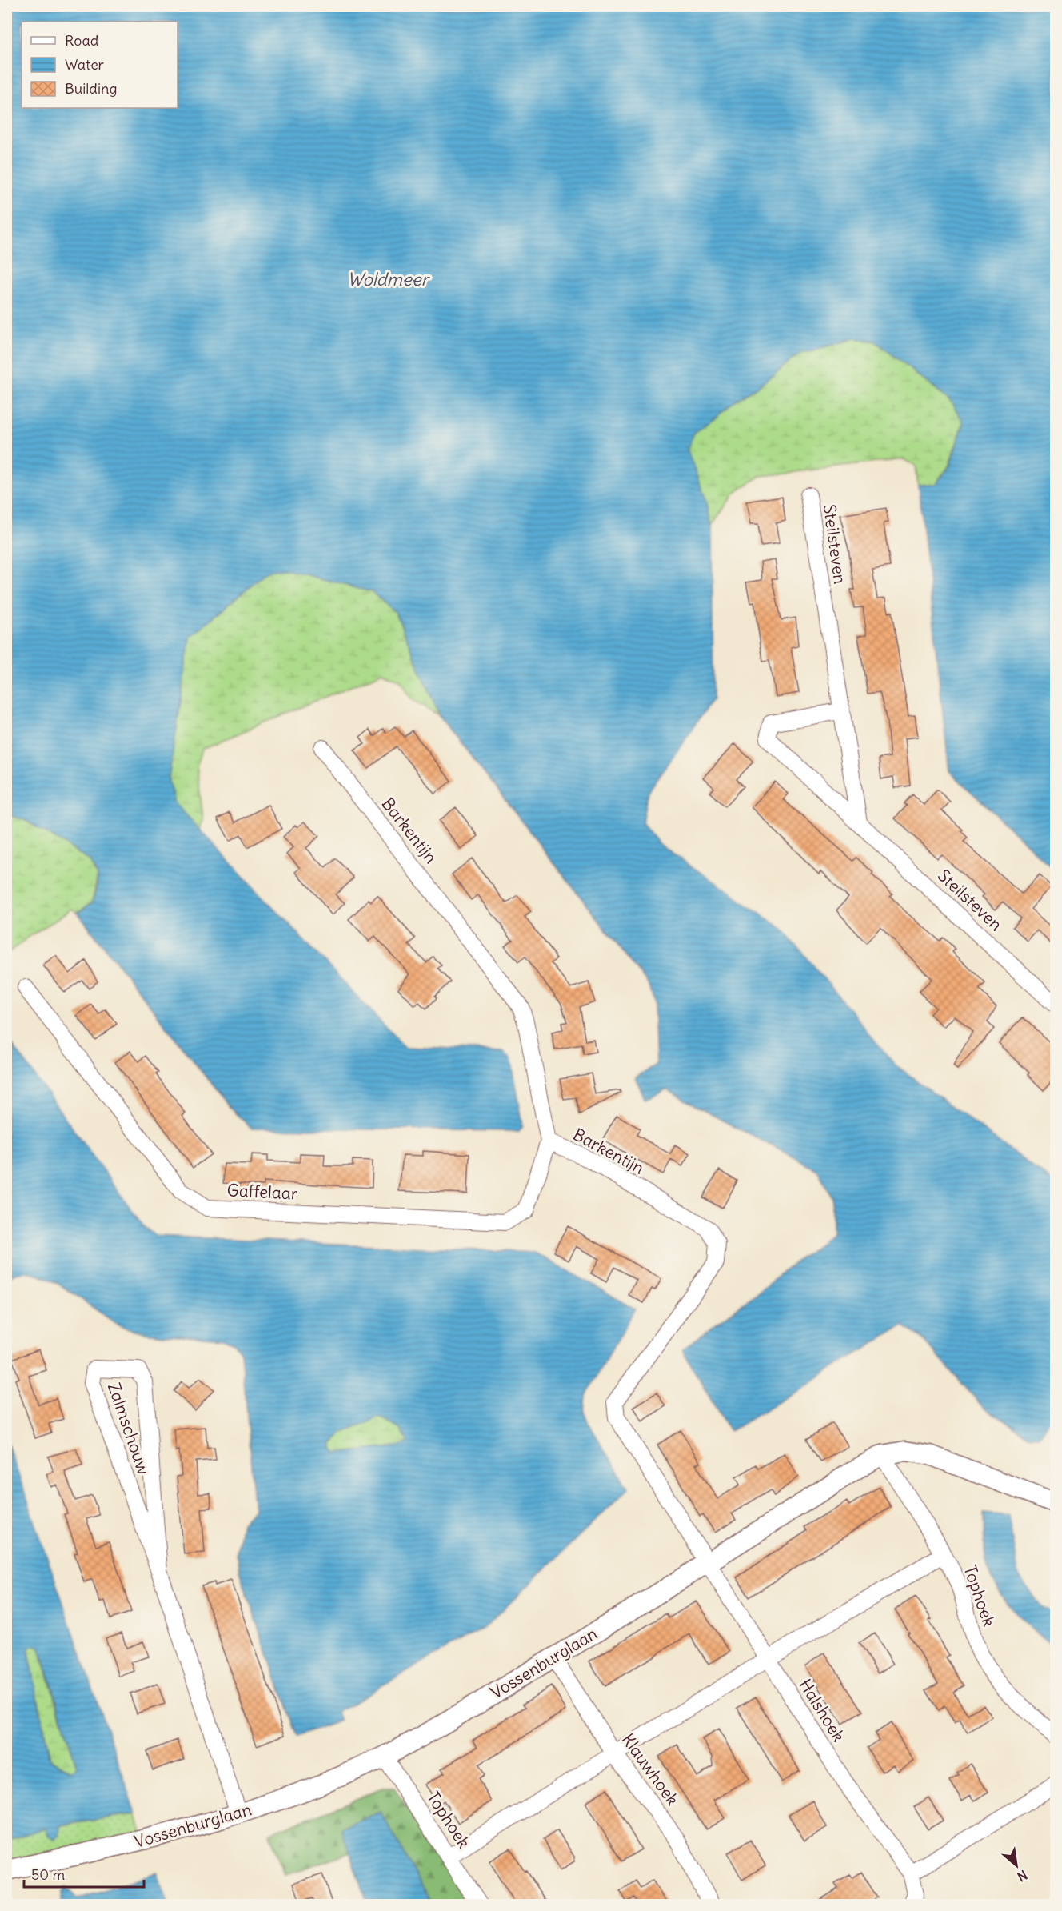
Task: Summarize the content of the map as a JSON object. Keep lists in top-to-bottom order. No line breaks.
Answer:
{"streets":{"street":["Steilsteven","Barkentijn","Gaffelaar","Zalmschouw","Tophoek","Vossenburglaan","Halshoek","Klauwhoek"]},"crossings":[["Barkentijn","Gaffelaar"],["Barkentijn","Vossenburglaan"],["Barkentijn","Halshoek"],["Zalmschouw","Vossenburglaan"],["Tophoek","Vossenburglaan"],["Vossenburglaan","Halshoek"],["Vossenburglaan","Klauwhoek"]],"water":["Woldmeer"],"legend":["Road","Water","Building"],"scale_bar":"50 m","north":"bottom right"}
